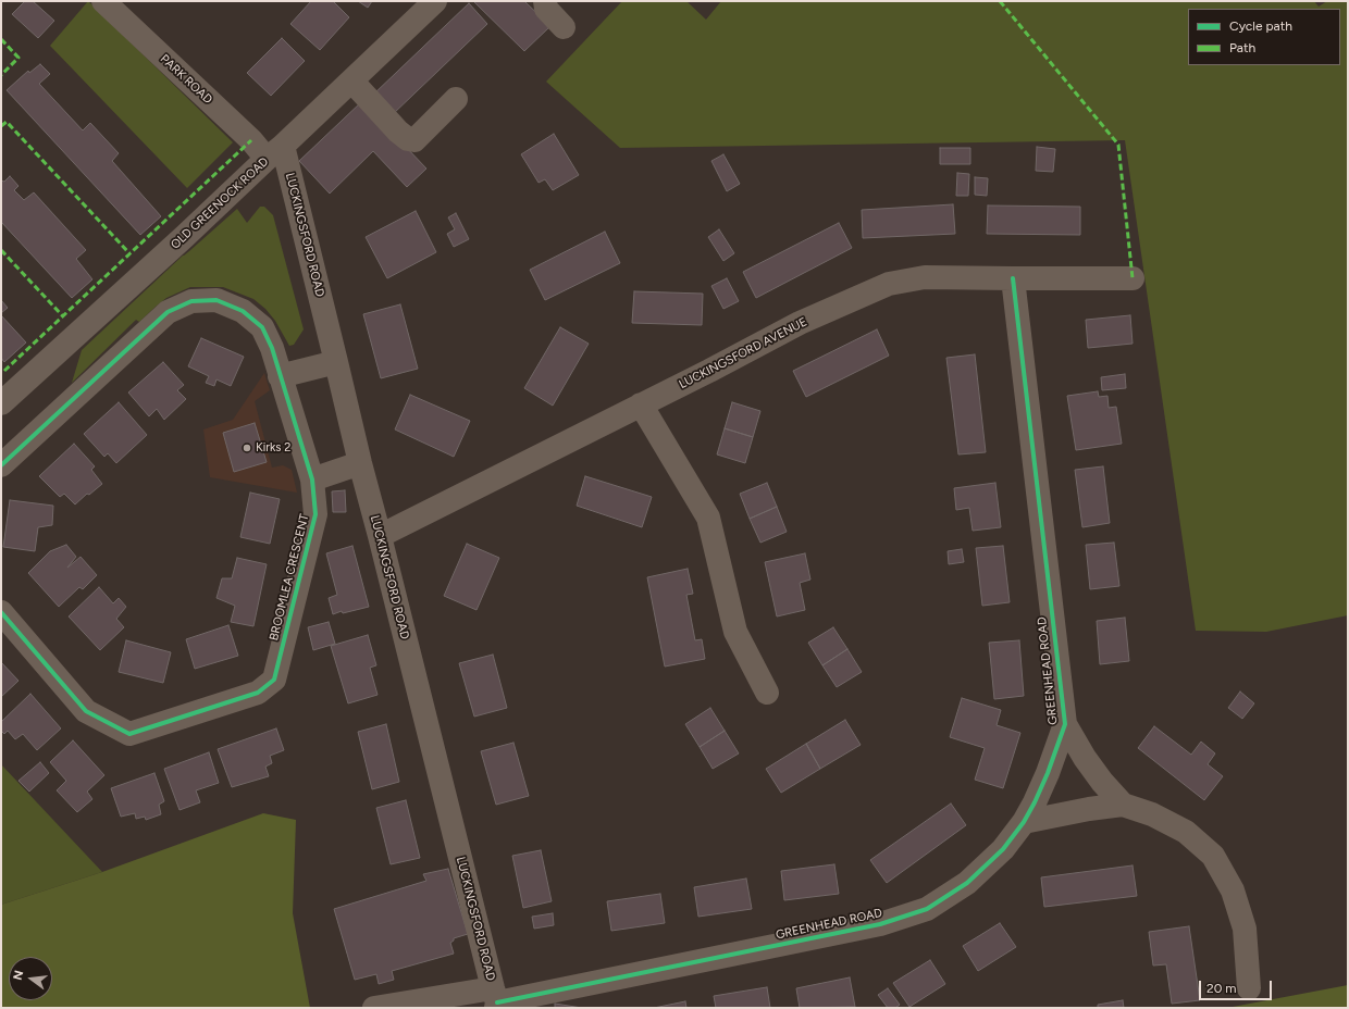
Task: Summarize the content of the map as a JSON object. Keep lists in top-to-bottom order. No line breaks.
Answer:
{"streets":{"street":["PARK ROAD","OLD GREENOCK ROAD","LUCKINGSFORD ROAD","LUCKINGSFORD AVENUE","BROOMLEA CRESCENT","GREENHEAD ROAD"]},"crossings":[["PARK ROAD","OLD GREENOCK ROAD"],["PARK ROAD","LUCKINGSFORD ROAD"],["OLD GREENOCK ROAD","LUCKINGSFORD ROAD"],["LUCKINGSFORD ROAD","LUCKINGSFORD AVENUE"],["LUCKINGSFORD ROAD","GREENHEAD ROAD"],["LUCKINGSFORD AVENUE","GREENHEAD ROAD"]],"places":["Kirks 2"],"legend":["Cycle path","Path"],"scale_bar":"20 m","north":"left"}
